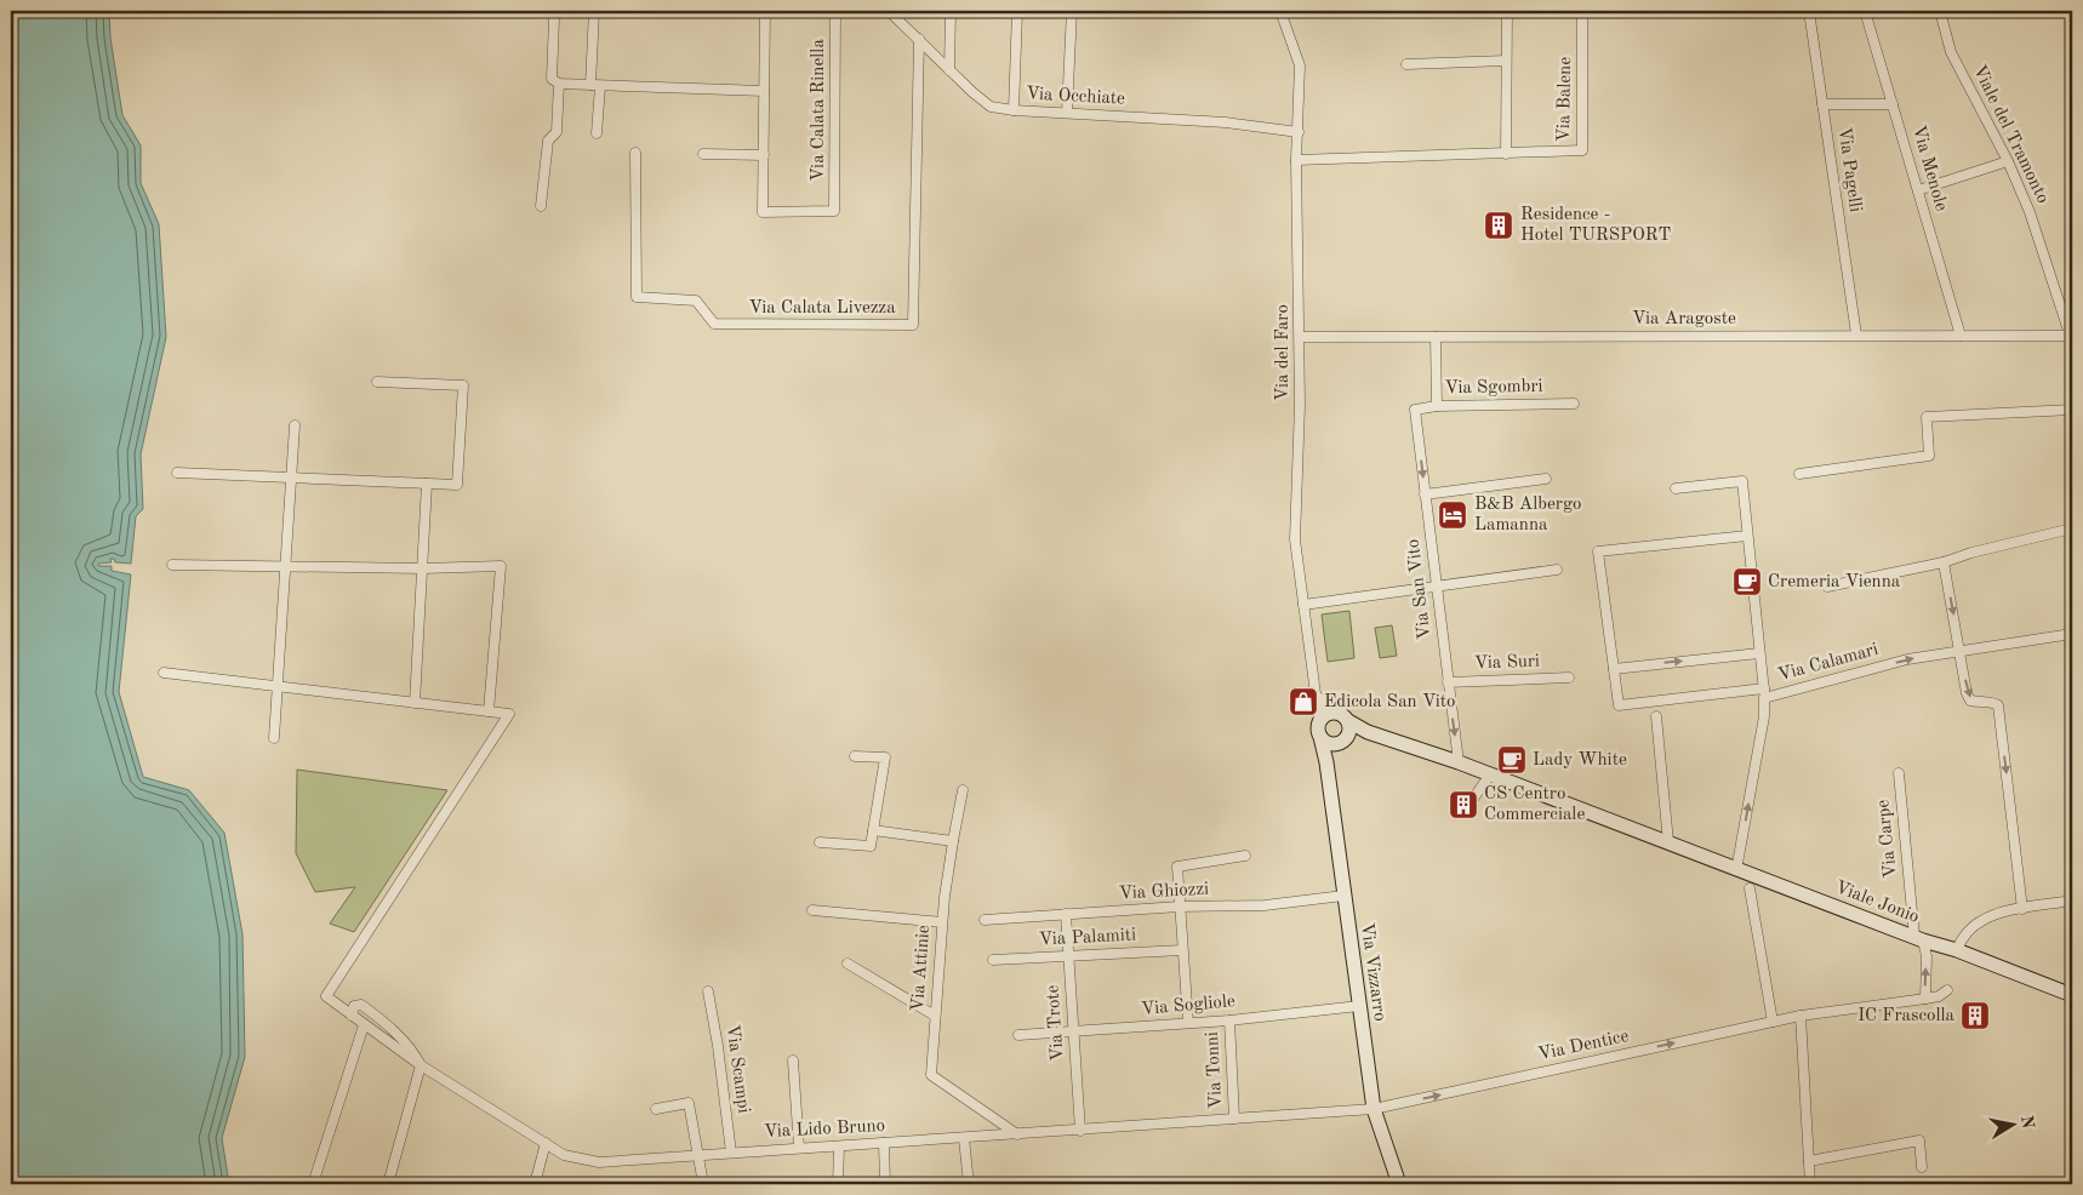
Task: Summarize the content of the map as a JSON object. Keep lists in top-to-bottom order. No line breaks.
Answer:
{"streets":{"street":["Via Occhiate","Via Balene","Via Calata Rinella","Viale del Tramonto","Via Menole","Via Pagelli","Via Calata Livezza","Via Aragoste","Via del Faro","Via Sgombri","Via San Vito","Via Suri","Via Calamari","Via Carpe","Via Ghiozzi","Viale Jonio","Via Palamiti","Via Attinie","Via Vizzarro","Via Sogliole","Via Trote","Via Dentice","Via Scampi","Via Tonni","Via Lido Bruno"]},"crossings":[["Via Occhiate","Via Calata Livezza"],["Via Occhiate","Via del Faro"],["Via Balene","Via del Faro"],["Viale del Tramonto","Via Aragoste"],["Via Menole","Via Aragoste"],["Via Pagelli","Via Aragoste"],["Via Aragoste","Via del Faro"],["Via del Faro","Viale Jonio"],["Via del Faro","Via Vizzarro"],["Via Sgombri","Via San Vito"],["Via San Vito","Via Suri"],["Via San Vito","Viale Jonio"],["Via Calamari","Viale Jonio"],["Via Carpe","Viale Jonio"],["Via Ghiozzi","Via Vizzarro"],["Via Ghiozzi","Via Trote"],["Via Ghiozzi","Via Tonni"],["Viale Jonio","Via Vizzarro"],["Via Palamiti","Via Trote"],["Via Palamiti","Via Tonni"],["Via Attinie","Via Lido Bruno"],["Via Vizzarro","Via Sogliole"],["Via Vizzarro","Via Dentice"],["Via Vizzarro","Via Lido Bruno"],["Via Sogliole","Via Trote"],["Via Sogliole","Via Tonni"],["Via Trote","Via Lido Bruno"],["Via Dentice","Via Lido Bruno"],["Via Scampi","Via Lido Bruno"],["Via Tonni","Via Lido Bruno"]],"one_way":["Via San Vito","Via Calamari","Via Dentice"],"places":{"building":["Residence - Hotel TURSPORT","CS Centro Commerciale","IC Frascolla"],"hotel":["B&B Albergo Lamanna"],"cafe":["Cremeria Vienna","Lady White"],"shop":["Edicola San Vito"]},"north":"right"}
